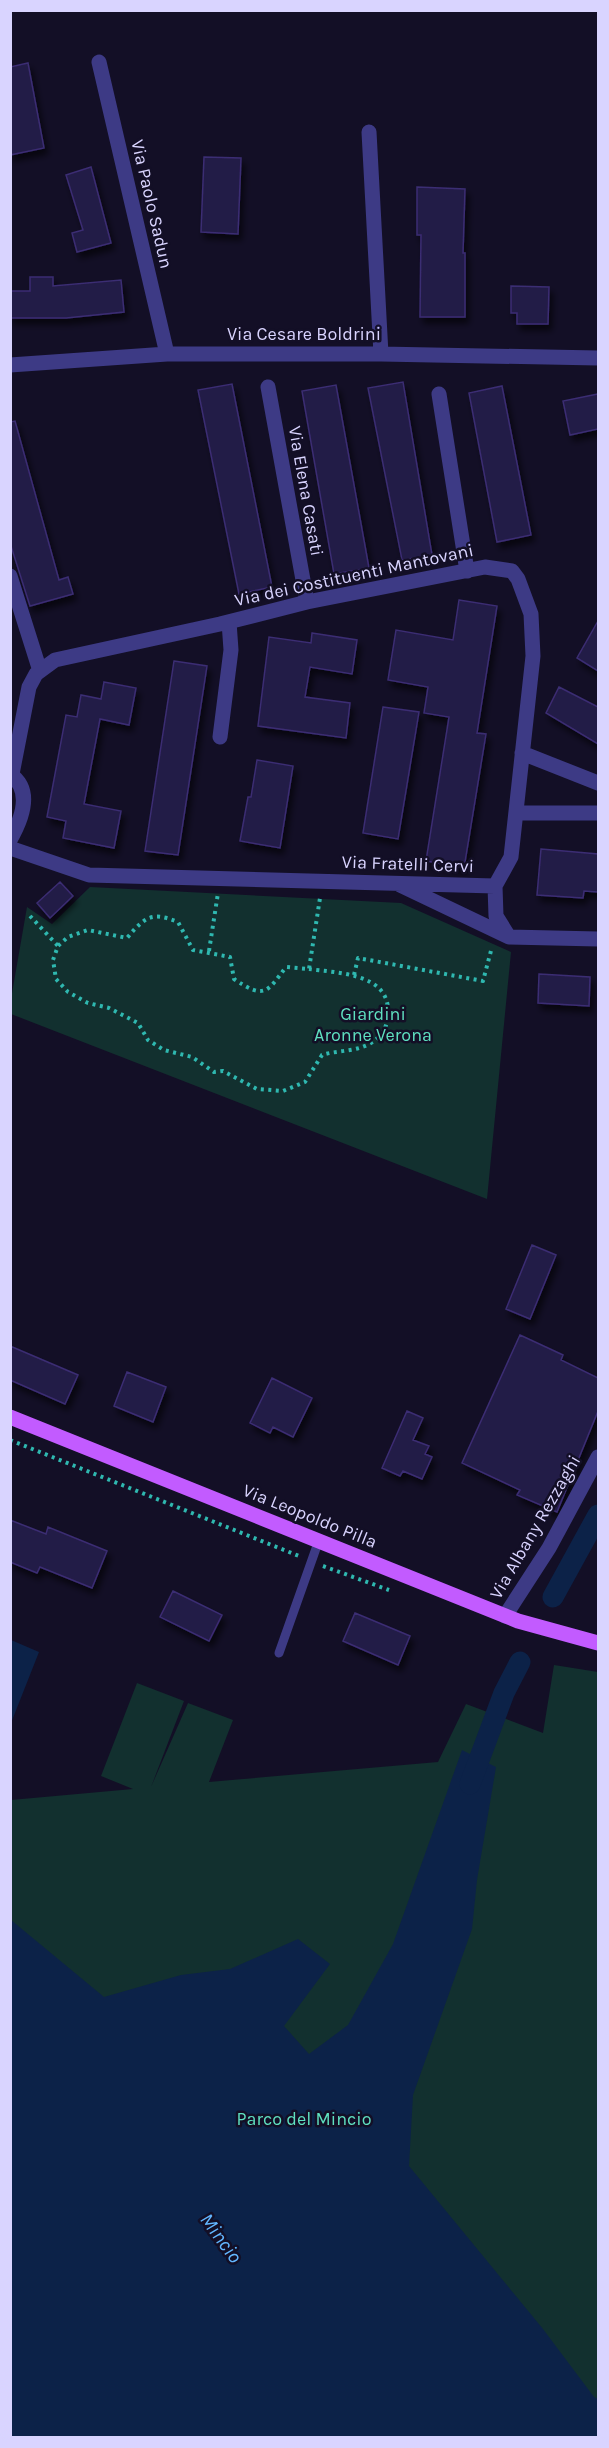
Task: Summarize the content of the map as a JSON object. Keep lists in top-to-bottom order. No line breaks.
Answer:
{"streets":{"main road":["Via Leopoldo Pilla"],"street":["Via Paolo Sadun","Via Cesare Boldrini","Via Elena Casati","Via dei Costituenti Mantovani","Via Fratelli Cervi","Via Albany Rezzaghi"]},"crossings":[["Via Paolo Sadun","Via Cesare Boldrini"],["Via Elena Casati","Via dei Costituenti Mantovani"],["Via dei Costituenti Mantovani","Via Fratelli Cervi"],["Via Leopoldo Pilla","Via Albany Rezzaghi"]],"water":["Mincio"],"parks":["Giardini Aronne Verona","Parco del Mincio"]}
